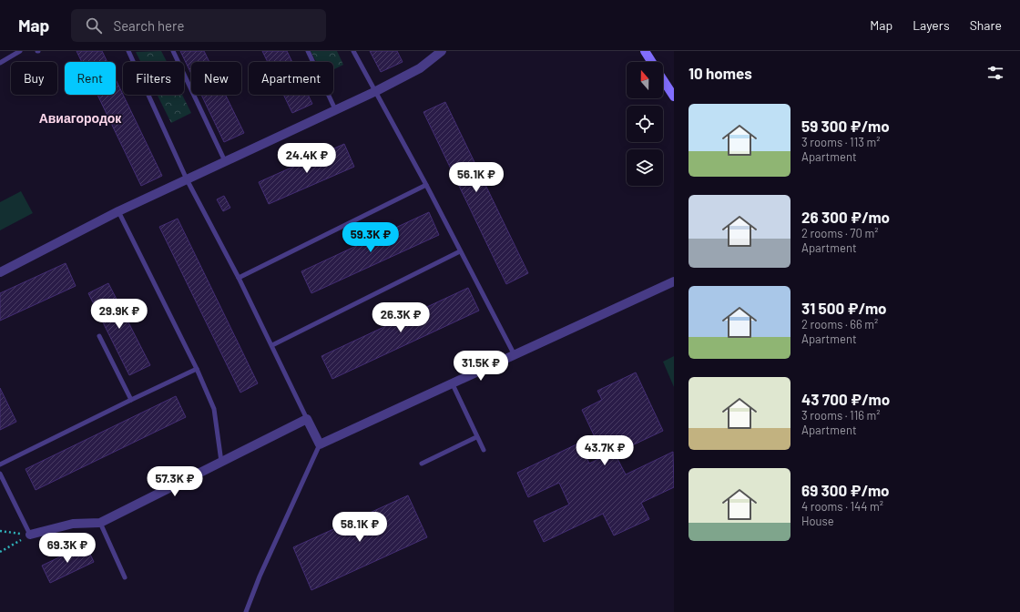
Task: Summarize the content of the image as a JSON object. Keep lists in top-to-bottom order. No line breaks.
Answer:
{"districts":["Авиагородок"],"north":"top","page":{"header":"Map","search":"Search here","nav":["Map","Layers","Share"],"heading":"10 homes","chip":["Buy","Rent","Filters","New","Apartment"],"list":[{"name":"59 300 ₽/mo","note":"3 rooms · 113 m² · Apartment"},{"name":"26 300 ₽/mo","note":"2 rooms · 70 m² · Apartment"},{"name":"31 500 ₽/mo","note":"2 rooms · 66 m² · Apartment"},{"name":"43 700 ₽/mo","note":"3 rooms · 116 m² · Apartment"},{"name":"69 300 ₽/mo","note":"4 rooms · 144 m² · House"}],"price":["24.4K ₽","56.1K ₽","59.3K ₽","29.9K ₽","26.3K ₽","31.5K ₽","43.7K ₽","57.3K ₽","58.1K ₽","69.3K ₽"]}}
